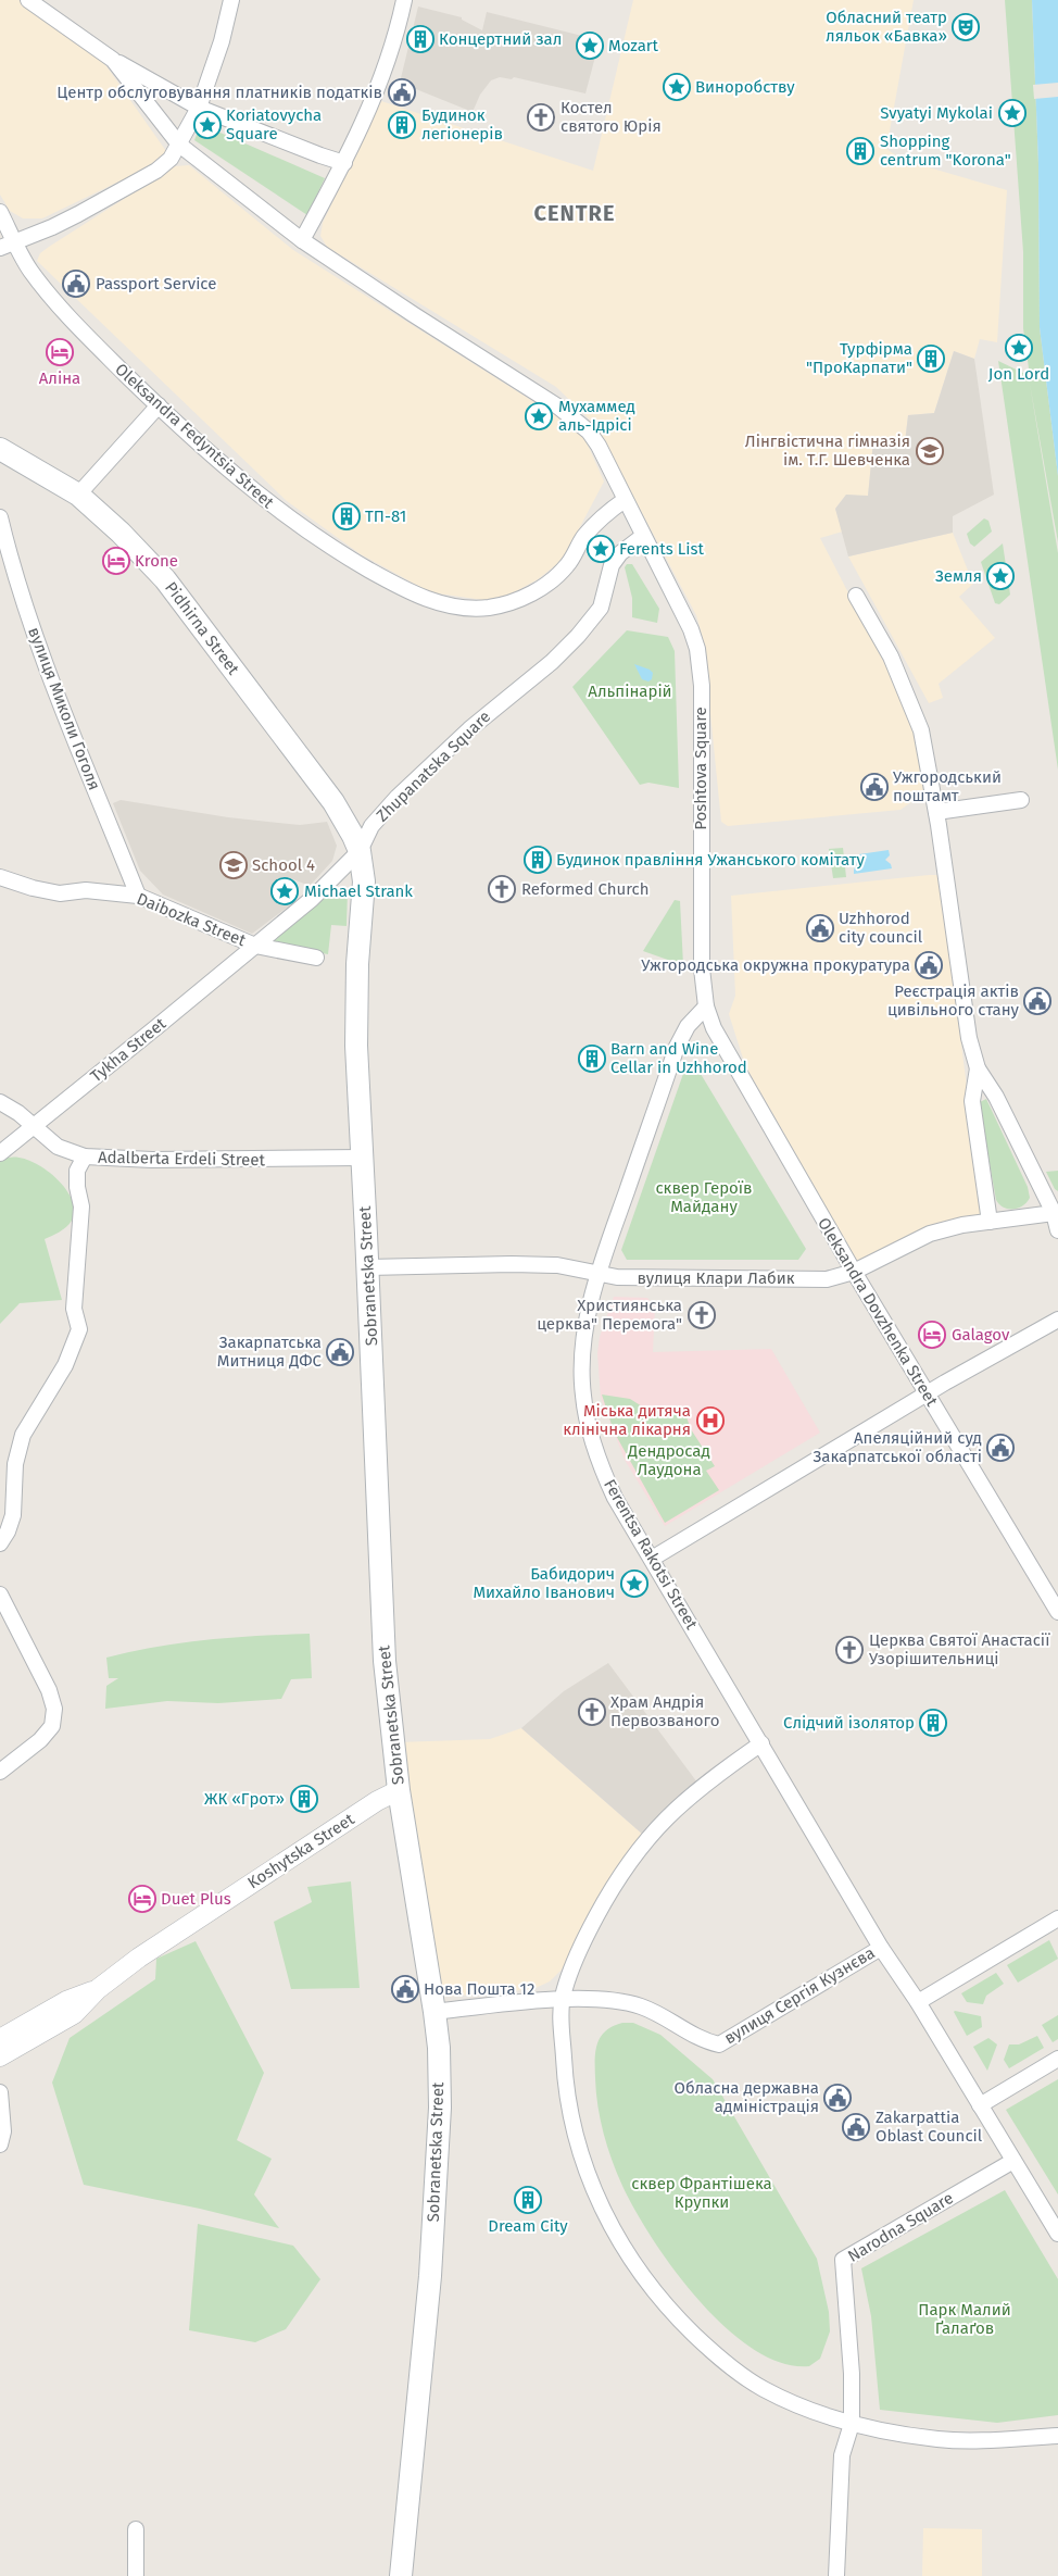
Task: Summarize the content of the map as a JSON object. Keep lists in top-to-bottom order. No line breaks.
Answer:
{"streets":{"main road":["Pidhirna Street","Sobranetska Street"],"street":["Oleksandra Fedyntsia Street","вулиця Миколи Гоголя","Zhupanatska Square","Poshtova Square","Daibozka Street","Tykha Street","Adalberta Erdeli Street","вулиця Клари Лабик","Oleksandra Dovzhenka Street","Ferentsa Rakotsi Street","Koshytska Street","вулиця Сергія Кузнєва","Narodna Square"]},"crossings":[["Pidhirna Street","Zhupanatska Square"],["Pidhirna Street","Sobranetska Street"],["вулиця Миколи Гоголя","Daibozka Street"],["Zhupanatska Square","Poshtova Square"],["Zhupanatska Square","Daibozka Street"],["Zhupanatska Square","Tykha Street"],["Zhupanatska Square","Sobranetska Street"],["Poshtova Square","Oleksandra Dovzhenka Street"],["Poshtova Square","Ferentsa Rakotsi Street"],["Daibozka Street","Tykha Street"],["Adalberta Erdeli Street","Sobranetska Street"],["Sobranetska Street","вулиця Клари Лабик"],["Sobranetska Street","Koshytska Street"],["Sobranetska Street","вулиця Сергія Кузнєва"],["вулиця Клари Лабик","Oleksandra Dovzhenka Street"],["вулиця Клари Лабик","Ferentsa Rakotsi Street"],["Oleksandra Dovzhenka Street","Ferentsa Rakotsi Street"],["Ferentsa Rakotsi Street","вулиця Сергія Кузнєва"]],"districts":["CENTRE"],"parks":["Альпінарій","сквер Героїв Майдану","Дендросад Лаудона","сквер Франтішека Крупки","Парк Малий Ґалаґов"],"places":{"theatre":["Обласний театр ляльок «Бавка»"],"building":["Концертний зал","Будинок легіонерів","Shopping centrum \"Korona\"","Турфірма \"ПроКарпати\"","ТП-81","Будинок правління Ужанського комітату","Barn and Wine Cellar in Uzhhorod","Слідчий ізолятор","ЖК «Грот»","Dream City"],"place":["Mozart","Виноробству","Svyatyi Mykolai","Koriatovycha Square","Jon Lord","Мухаммед аль-Ідрісі","Ferents List","Земля","Michael Strank","Бабидорич Михайло Іванович"],"public building":["Центр обслуговування платників податків","Passport Service","Ужгородський поштамт","Uzhhorod city council","Ужгородська окружна прокуратура","Реєстрація актів цивільного стану","Закарпатська Митниця ДФС","Апеляційний суд Закарпатської області","Нова Пошта 12","Обласна державна адміністрація","Zakarpattia Oblast Council"],"church":["Костел святого Юрія","Reformed Church","Християнська церква\" Перемога\"","Церква Святої Анастасії Узорішительниці","Храм Андрія Первозваного"],"hotel":["Аліна","Krone","Galagov","Duet Plus"],"school or university":["Лінгвістична гімназія ім. Т.Г. Шевченка","School 4"],"hospital":["Міська дитяча клінічна лікарня"]}}
